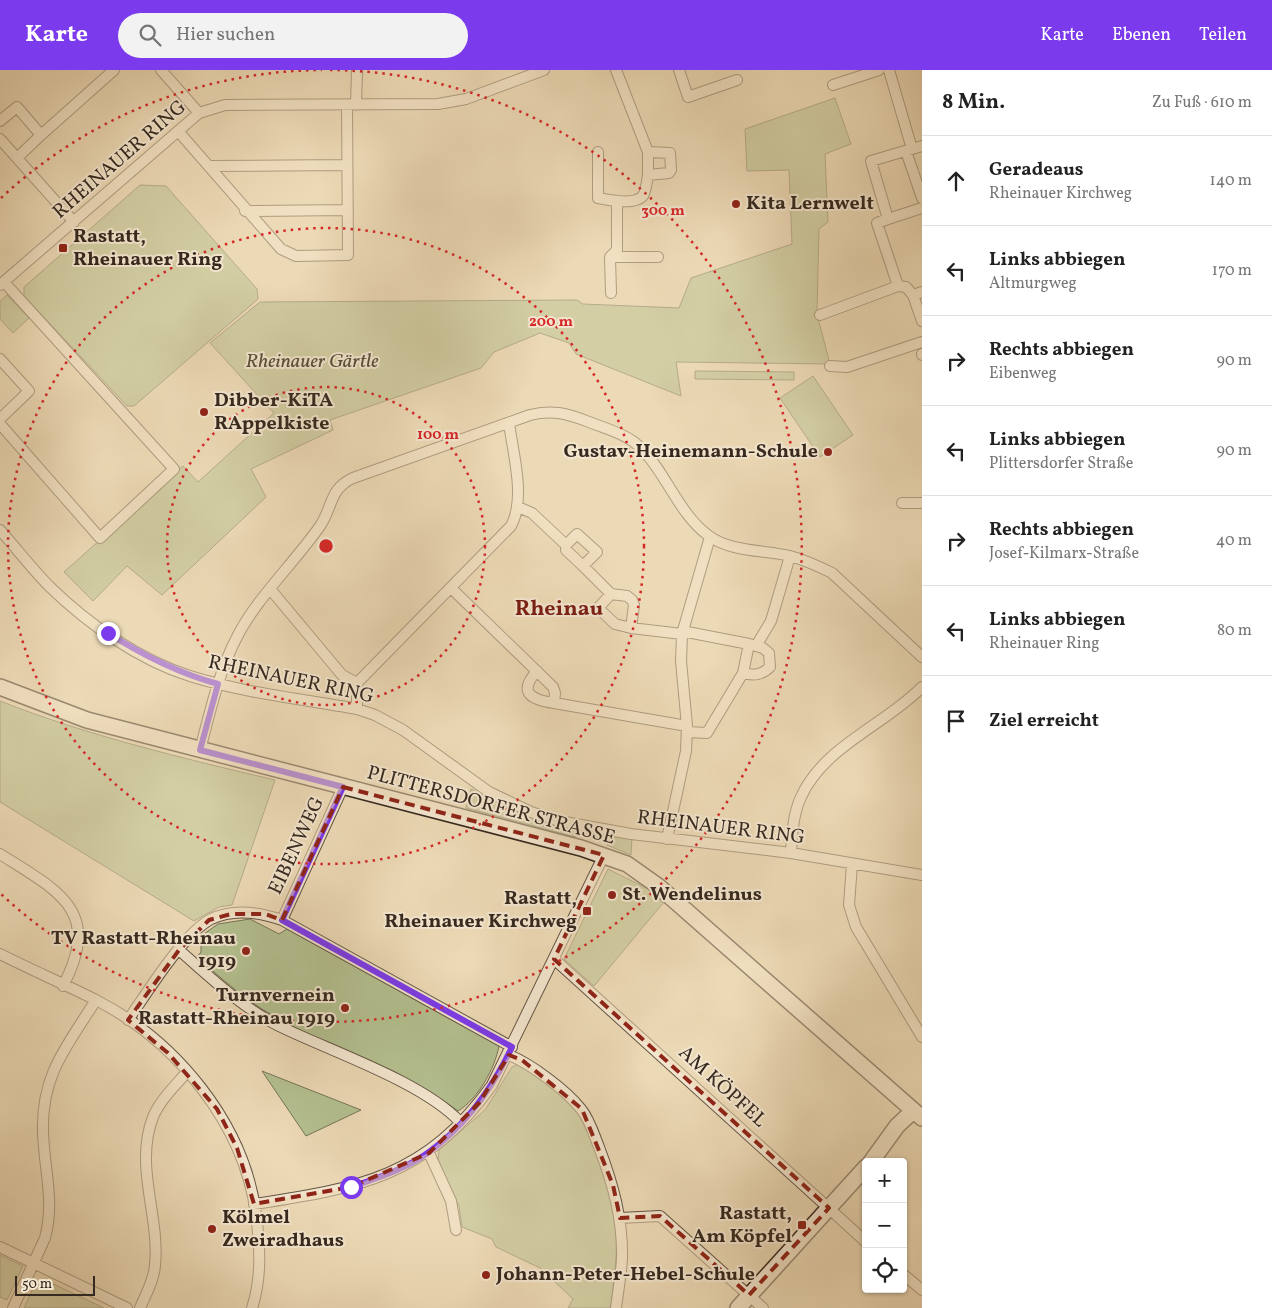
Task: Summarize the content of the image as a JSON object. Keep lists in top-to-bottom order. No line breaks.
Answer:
{"streets":{"street":["RHEINAUER RING","PLITTERSDORFER STRASSE","EIBENWEG","AM KÖPFEL"]},"crossings":[["PLITTERSDORFER STRASSE","EIBENWEG"]],"districts":["Rheinau"],"parks":["Rheinauer Gärtle"],"places":{"other":["Kita Lernwelt","Dibber-KiTA RAppelkiste","Gustav-Heinemann-Schule","St. Wendelinus","TV Rastatt-Rheinau 1919","Turnvernein Rastatt-Rheinau 1919","Kölmel Zweiradhaus","Johann-Peter-Hebel-Schule"],"transit":["Rastatt, Rheinauer Ring","Rastatt, Rheinauer Kirchweg","Rastatt, Am Köpfel"]},"scale_bar":"50 m","page":{"header":"Karte","search":"Hier suchen","nav":["Karte","Ebenen","Teilen"],"heading":["8 Min.","Zu Fuß · 610 m"],"list":[["Geradeaus","Rheinauer Kirchweg","140 m"],["Links abbiegen","Altmurgweg","170 m"],["Rechts abbiegen","Eibenweg","90 m"],["Links abbiegen","Plittersdorfer Straße","90 m"],["Rechts abbiegen","Josef-Kilmarx-Straße","40 m"],["Links abbiegen","Rheinauer Ring","80 m"],"Ziel erreicht"],"map_buttons":["+","−"],"scale":"50 m"},"rings":["300 m","200 m","100 m"]}
